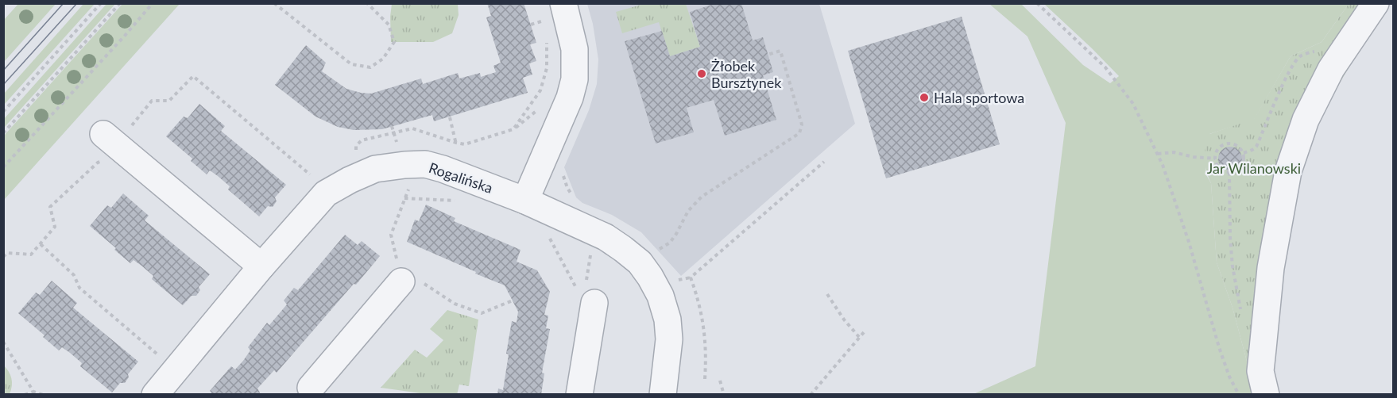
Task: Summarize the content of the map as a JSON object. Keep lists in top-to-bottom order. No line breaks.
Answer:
{"streets":{"street":["Rogalińska"]},"parks":["Jar Wilanowski"],"places":["Żłobek Bursztynek","Hala sportowa"]}
